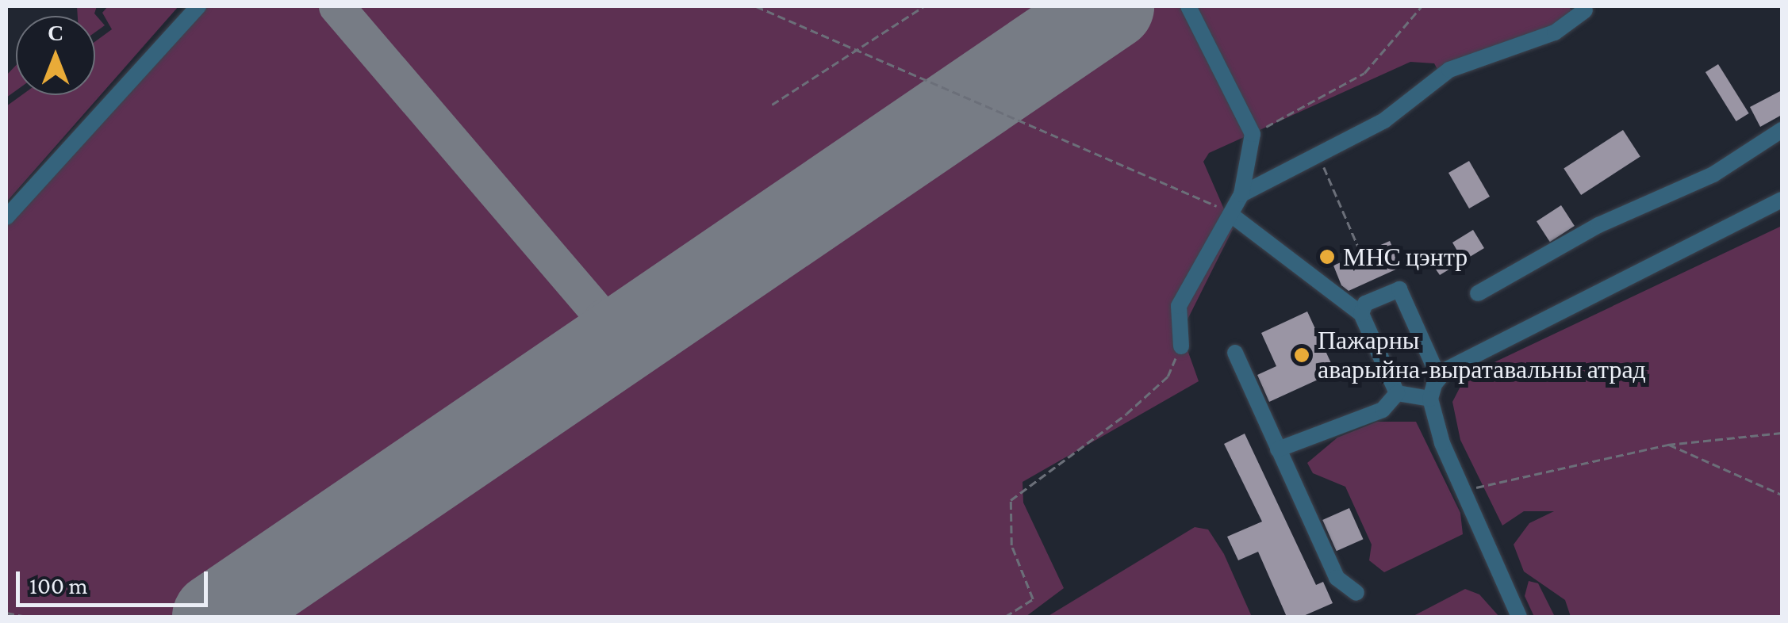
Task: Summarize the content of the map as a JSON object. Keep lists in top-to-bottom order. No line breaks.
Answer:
{"places":["МНС цэнтр","Пажарны аварыйна-выратавальны атрад"],"scale_bar":"100 m","north":"top"}
